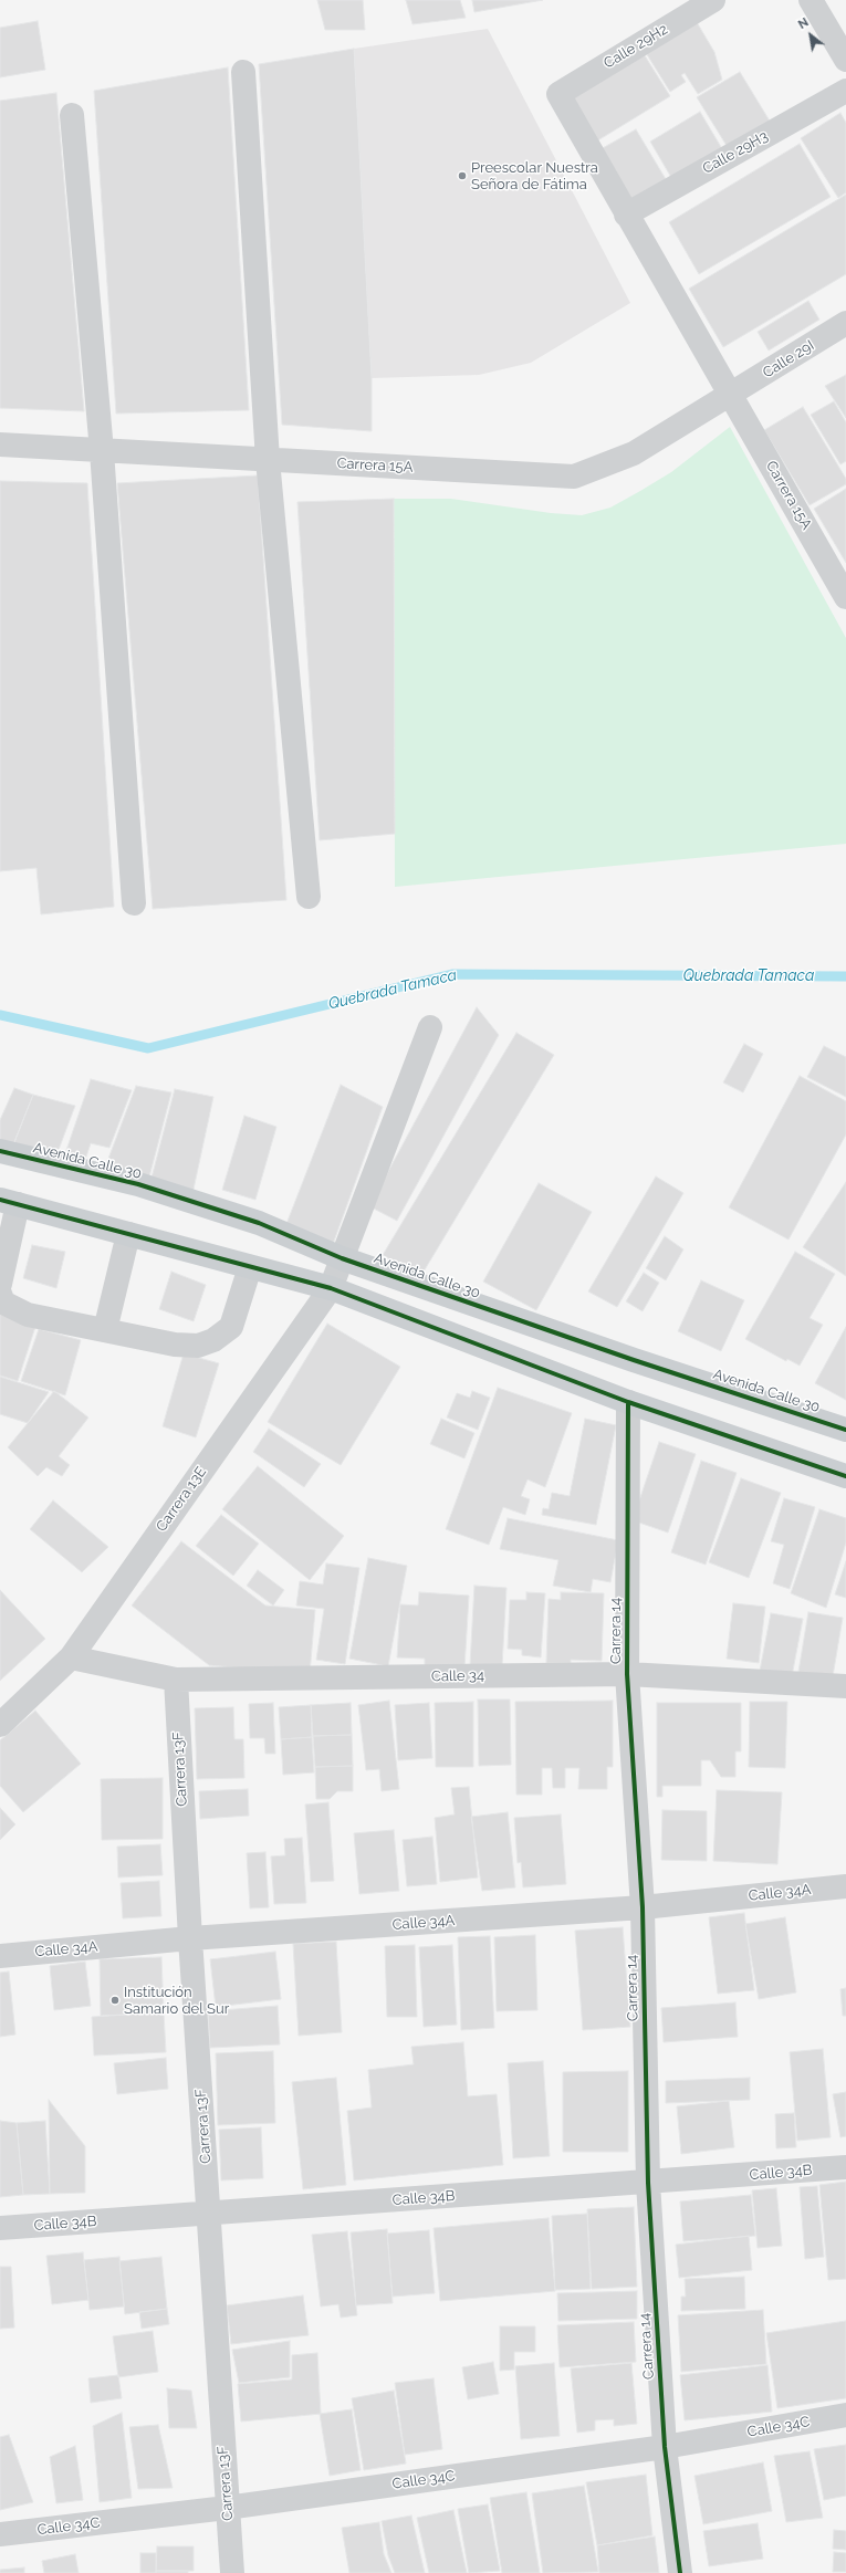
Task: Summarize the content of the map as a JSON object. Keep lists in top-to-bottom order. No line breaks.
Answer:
{"streets":{"main road":["Avenida Calle 30"],"street":["Calle 29H2","Calle 29H3","Calle 29I","Carrera 15A","Carrera 13E","Carrera 14","Calle 34","Carrera 13F","Calle 34A","Calle 34B","Calle 34C"]},"crossings":[["Calle 29H2","Carrera 15A"],["Calle 29H3","Carrera 15A"],["Calle 29I","Carrera 15A"],["Avenida Calle 30","Carrera 13E"],["Carrera 13E","Calle 34"],["Carrera 14","Calle 34"],["Carrera 14","Calle 34A"],["Carrera 14","Calle 34B"],["Carrera 14","Calle 34C"],["Calle 34","Carrera 13F"],["Carrera 13F","Calle 34A"],["Carrera 13F","Calle 34B"],["Carrera 13F","Calle 34C"]],"water":["Quebrada Tamaca"],"places":["Preescolar Nuestra Señora de Fátima","Institución Samario del Sur"],"north":"top left"}
